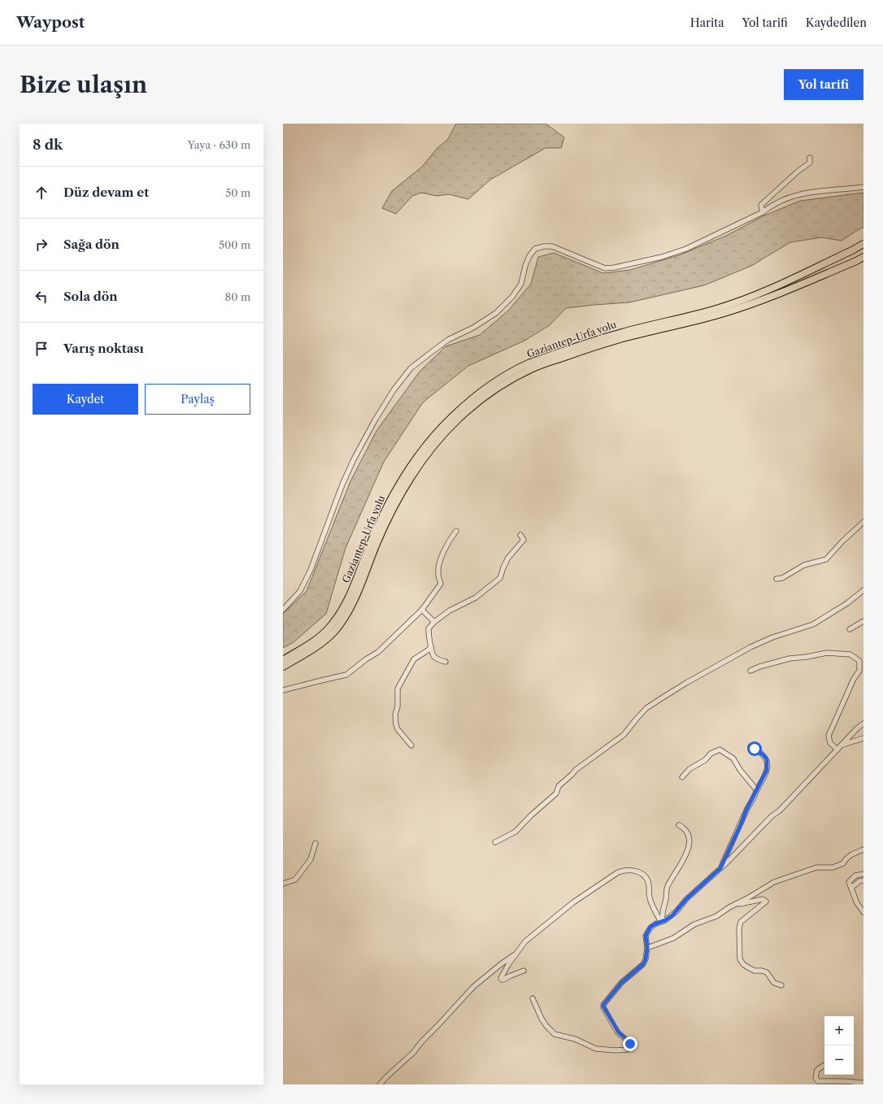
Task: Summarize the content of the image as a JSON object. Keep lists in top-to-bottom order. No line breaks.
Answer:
{"streets":{"highway":["Gaziantep-Urfa yolu"]},"page":{"header":"Waypost","nav":["Harita","Yol tarifi","Kaydedilen"],"buttons":["Yol tarifi",["Kaydet","Paylaş"]],"title":"Bize ulaşın","heading":["8 dk","Yaya · 630 m"],"list":[["Düz devam et","50 m"],["Sağa dön","500 m"],["Sola dön","80 m"],"Varış noktası"],"map_buttons":["+","−"]}}
